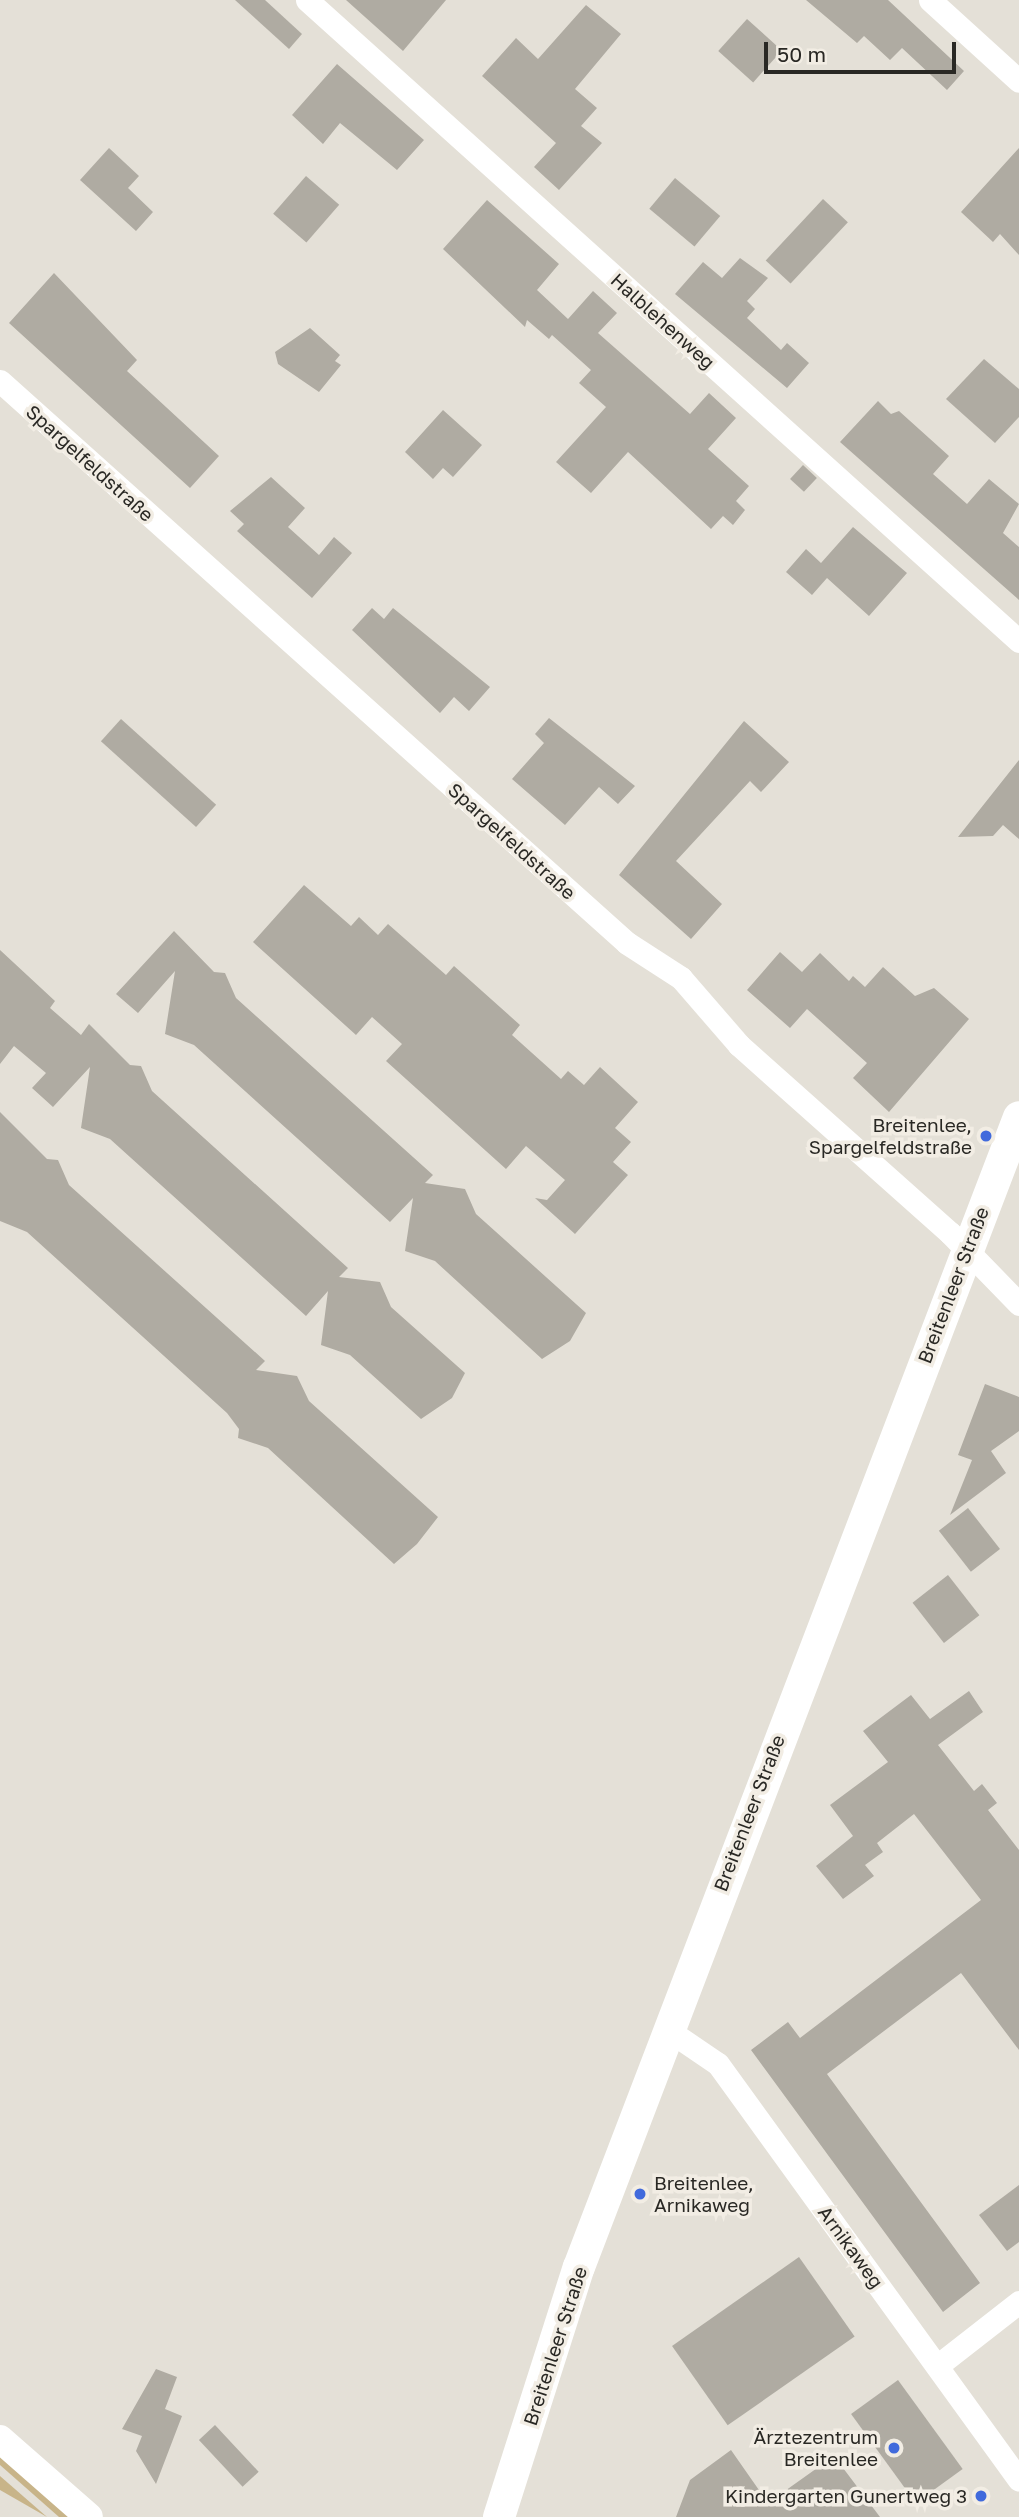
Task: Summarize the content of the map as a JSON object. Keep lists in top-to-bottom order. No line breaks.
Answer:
{"streets":{"main road":["Breitenleer Straße"],"street":["Halblehenweg","Spargelfeldstraße","Arnikaweg"]},"crossings":[["Spargelfeldstraße","Breitenleer Straße"],["Breitenleer Straße","Arnikaweg"]],"places":["Breitenlee, Spargelfeldstraße","Breitenlee, Arnikaweg","Ärztezentrum Breitenlee","Kindergarten Gunertweg 3"],"scale_bar":"50 m"}
